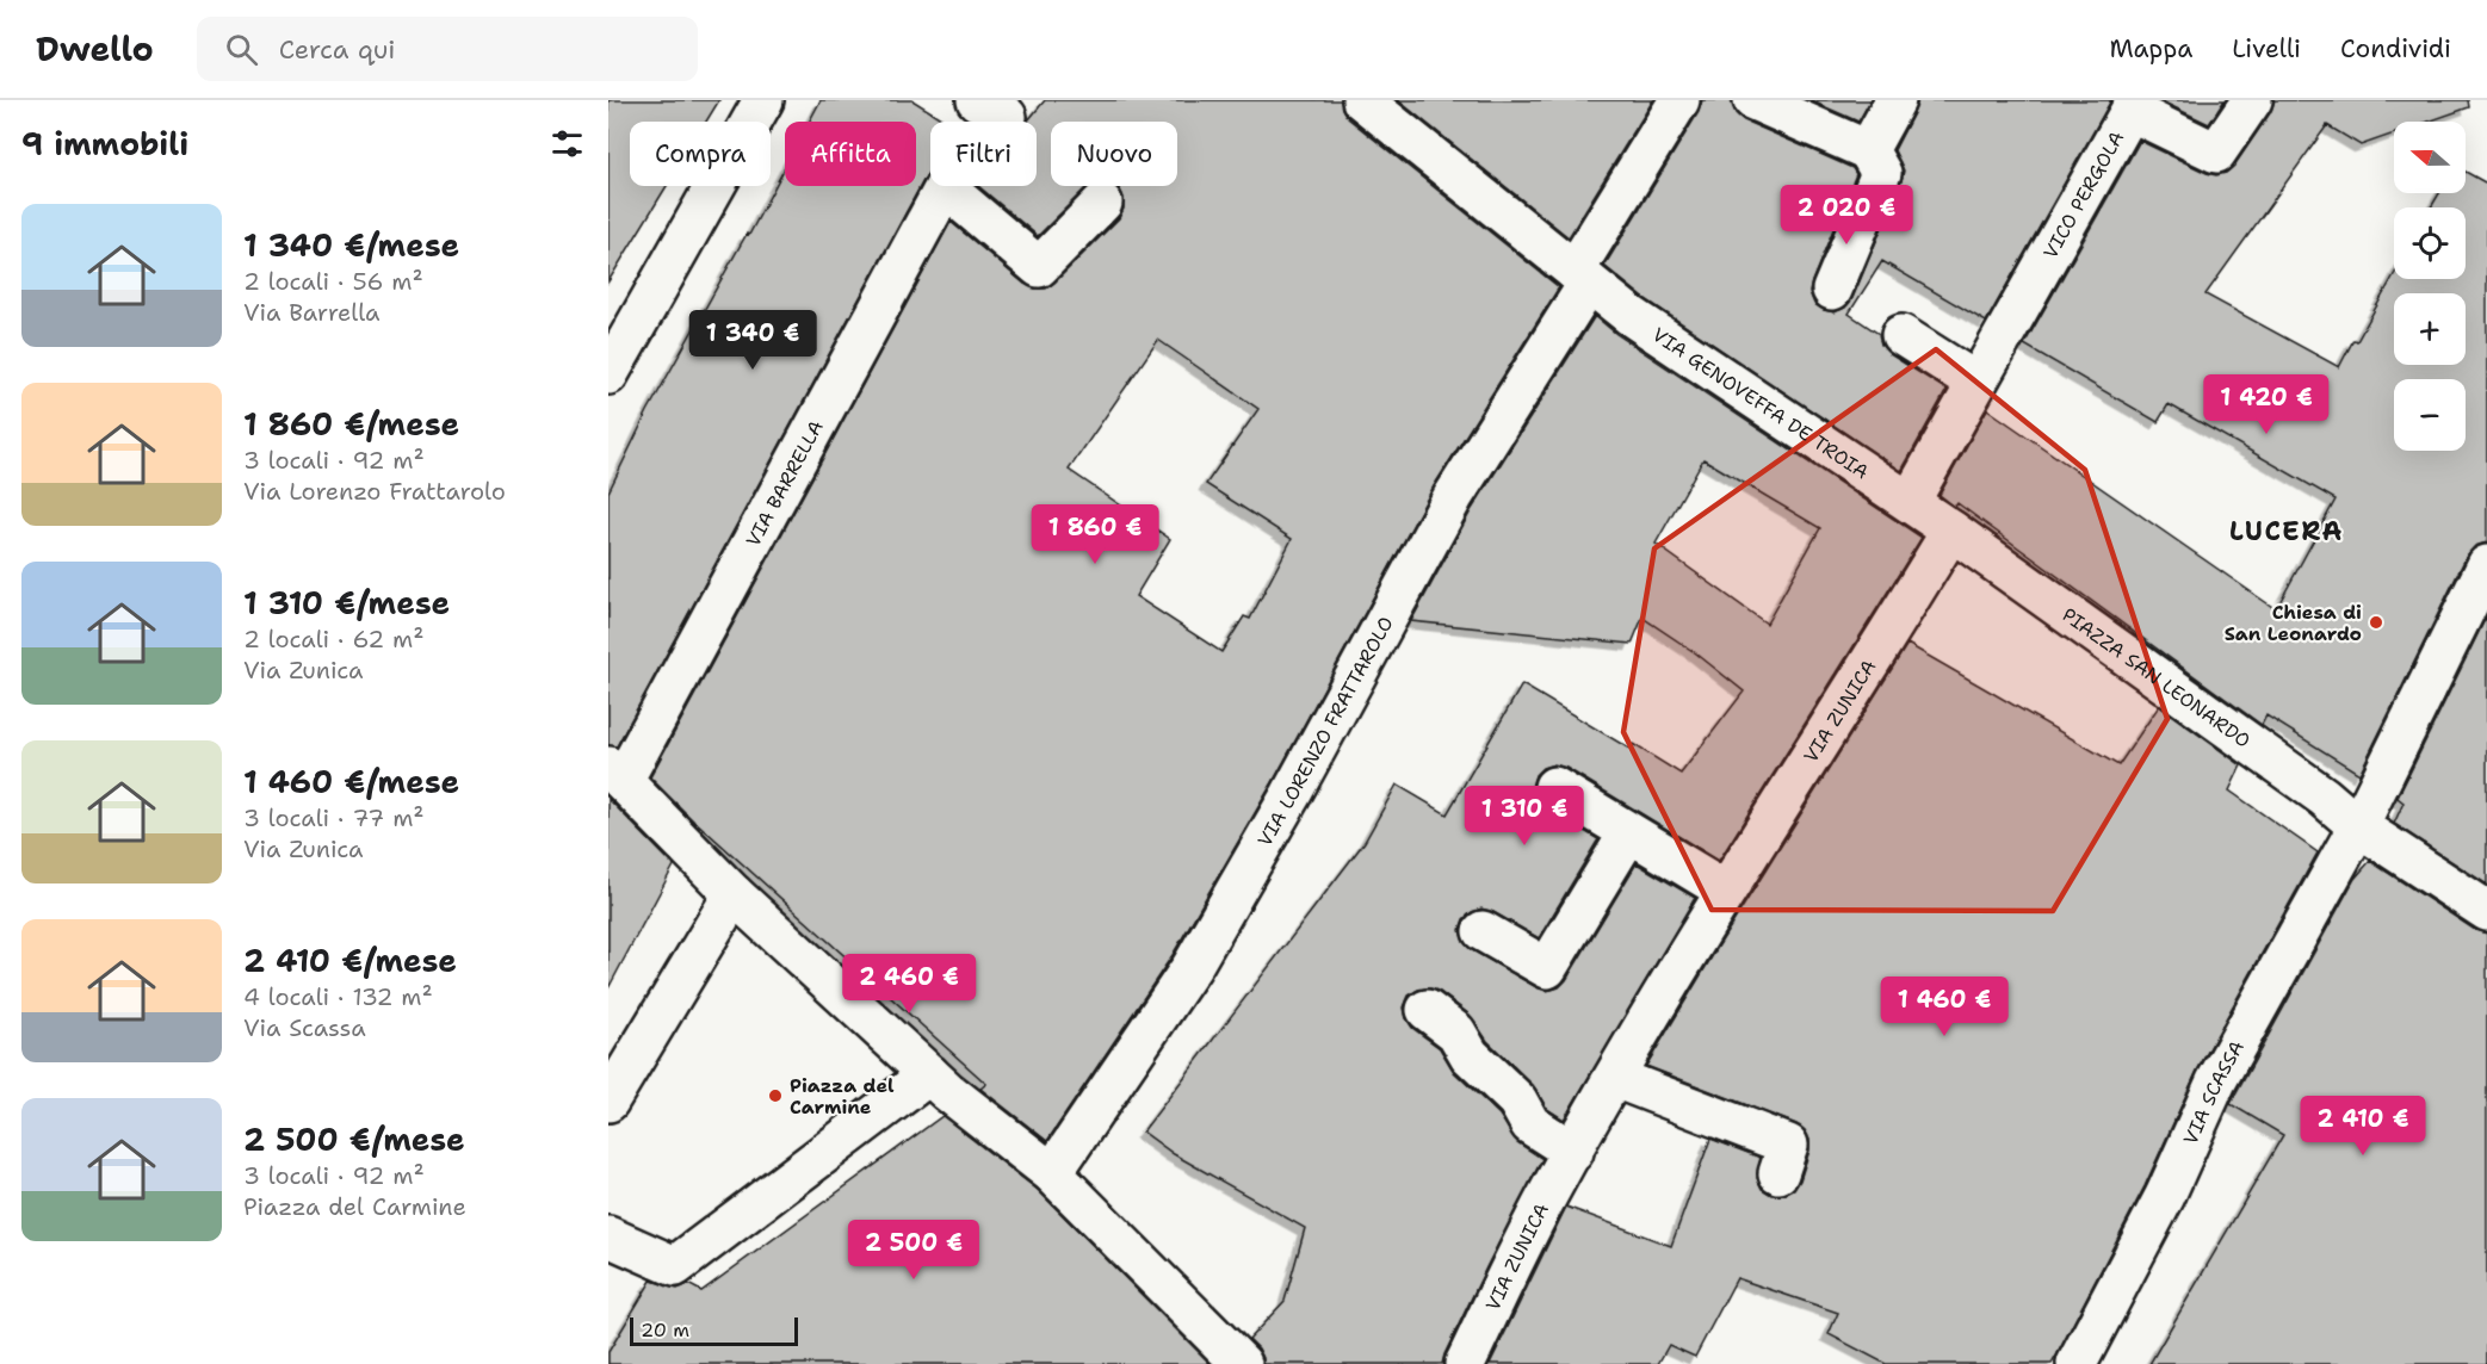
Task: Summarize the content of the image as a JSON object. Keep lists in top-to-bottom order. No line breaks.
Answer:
{"streets":{"street":["VICO PERGOLA","VIA GENOVEFFA DE TROIA","VIA BARRELLA","PIAZZA SAN LEONARDO","VIA ZUNICA","VIA LORENZO FRATTAROLO","VIA SCASSA"]},"crossings":[["VICO PERGOLA","VIA GENOVEFFA DE TROIA"],["VIA GENOVEFFA DE TROIA","PIAZZA SAN LEONARDO"],["VIA GENOVEFFA DE TROIA","VIA ZUNICA"],["VIA GENOVEFFA DE TROIA","VIA LORENZO FRATTAROLO"],["PIAZZA SAN LEONARDO","VIA ZUNICA"],["PIAZZA SAN LEONARDO","VIA SCASSA"]],"districts":["LUCERA"],"places":["Chiesa di San Leonardo","Piazza del Carmine"],"scale_bar":"20 m","north":"left","page":{"header":"Dwello","search":"Cerca qui","nav":["Mappa","Livelli","Condividi"],"heading":"9 immobili","map_buttons":["+","−"],"chip":["Compra","Affitta","Filtri","Nuovo"],"price":["2 020 €","1 340 €","1 420 €","1 860 €","1 310 €","2 460 €","1 460 €","2 410 €","2 500 €"],"list":[{"name":"1 340 €/mese","note":"2 locali · 56 m² · Via Barrella"},{"name":"1 860 €/mese","note":"3 locali · 92 m² · Via Lorenzo Frattarolo"},{"name":"1 310 €/mese","note":"2 locali · 62 m² · Via Zunica"},{"name":"1 460 €/mese","note":"3 locali · 77 m² · Via Zunica"},{"name":"2 410 €/mese","note":"4 locali · 132 m² · Via Scassa"},{"name":"2 500 €/mese","note":"3 locali · 92 m² · Piazza del Carmine"}],"scale":"20 m"}}
